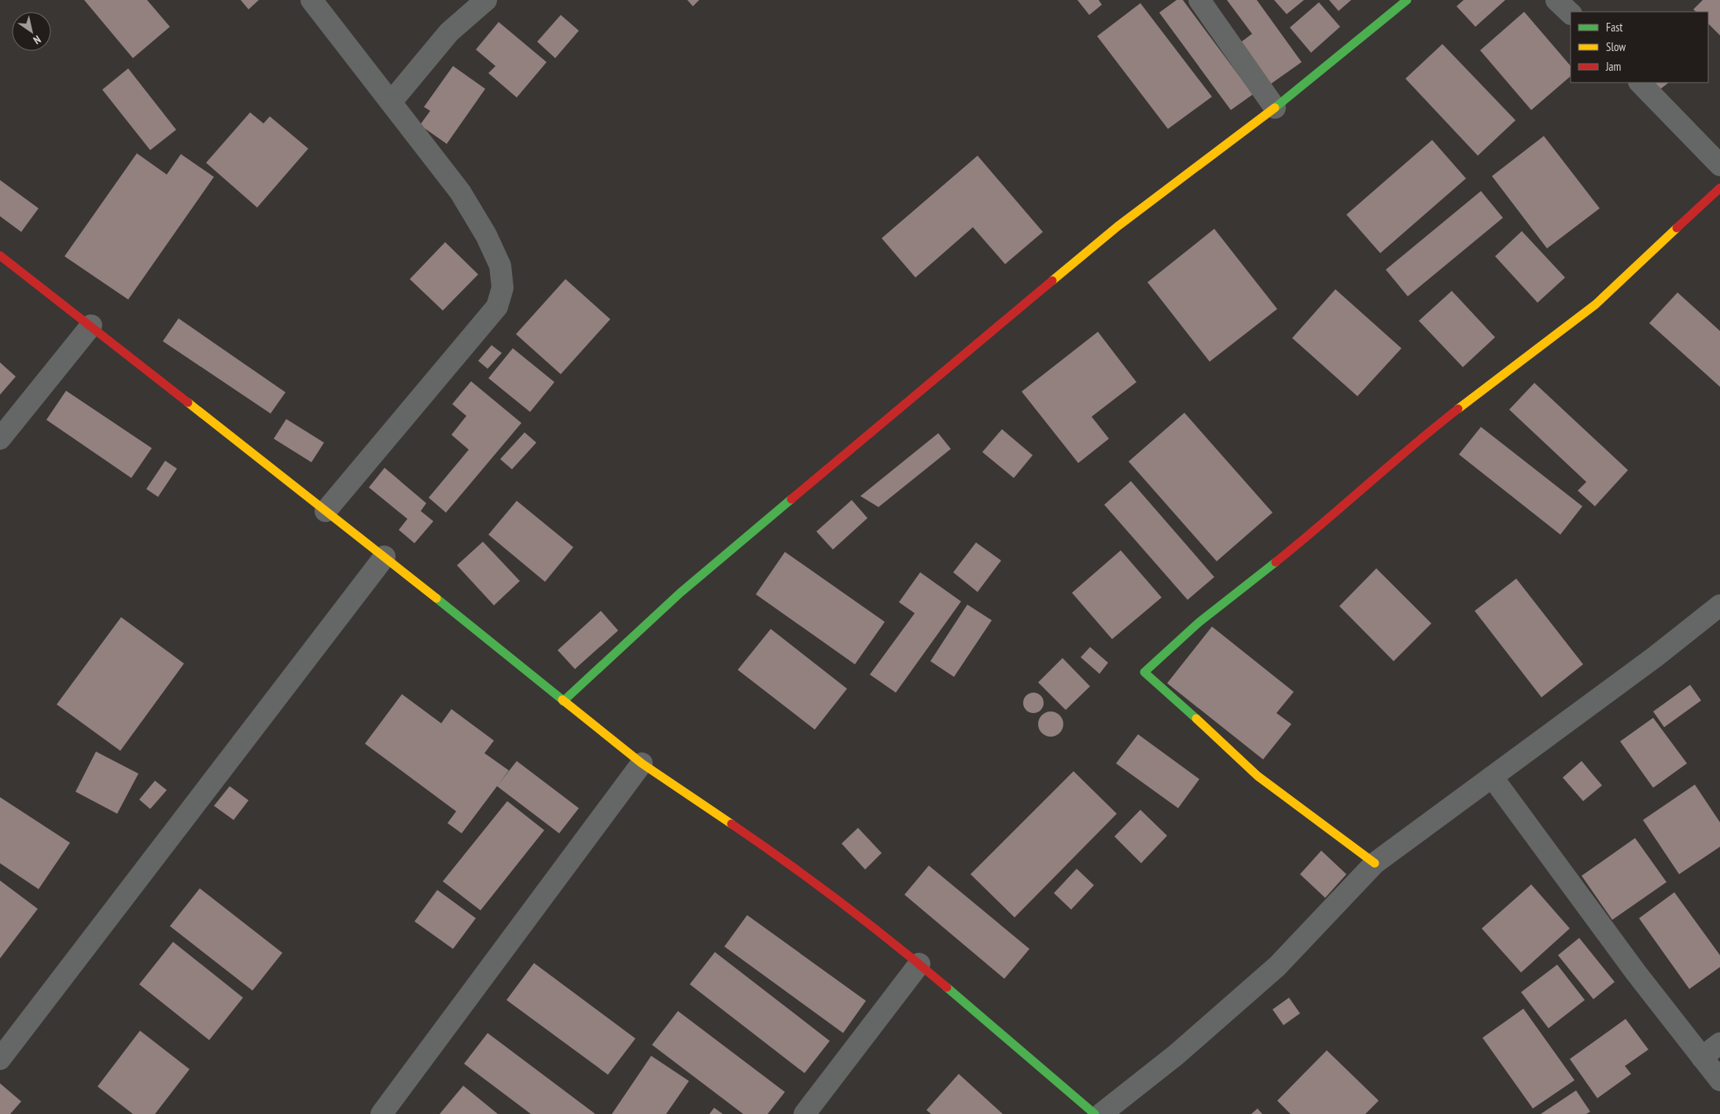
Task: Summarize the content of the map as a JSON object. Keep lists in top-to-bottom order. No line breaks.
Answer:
{"legend":["Fast","Slow","Jam"],"north":"bottom right"}
